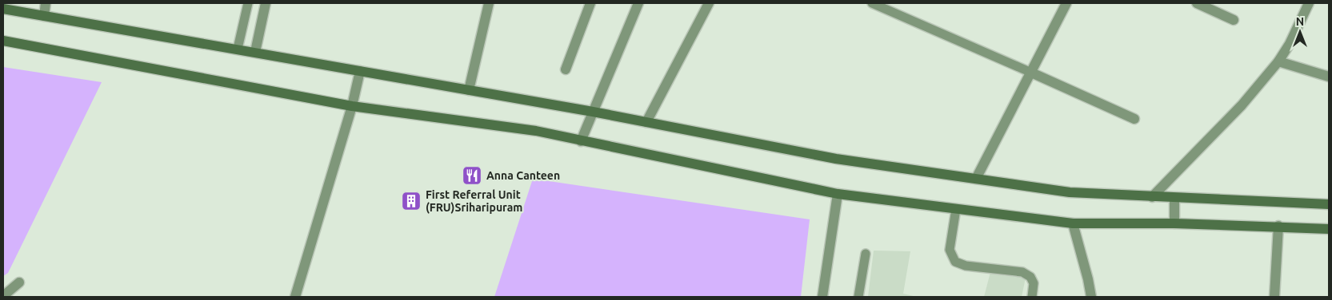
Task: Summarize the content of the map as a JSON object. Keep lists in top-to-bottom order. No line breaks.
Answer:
{"places":{"restaurant":["Anna Canteen"],"building":["First Referral Unit (FRU)Sriharipuram"]},"north":"top"}
